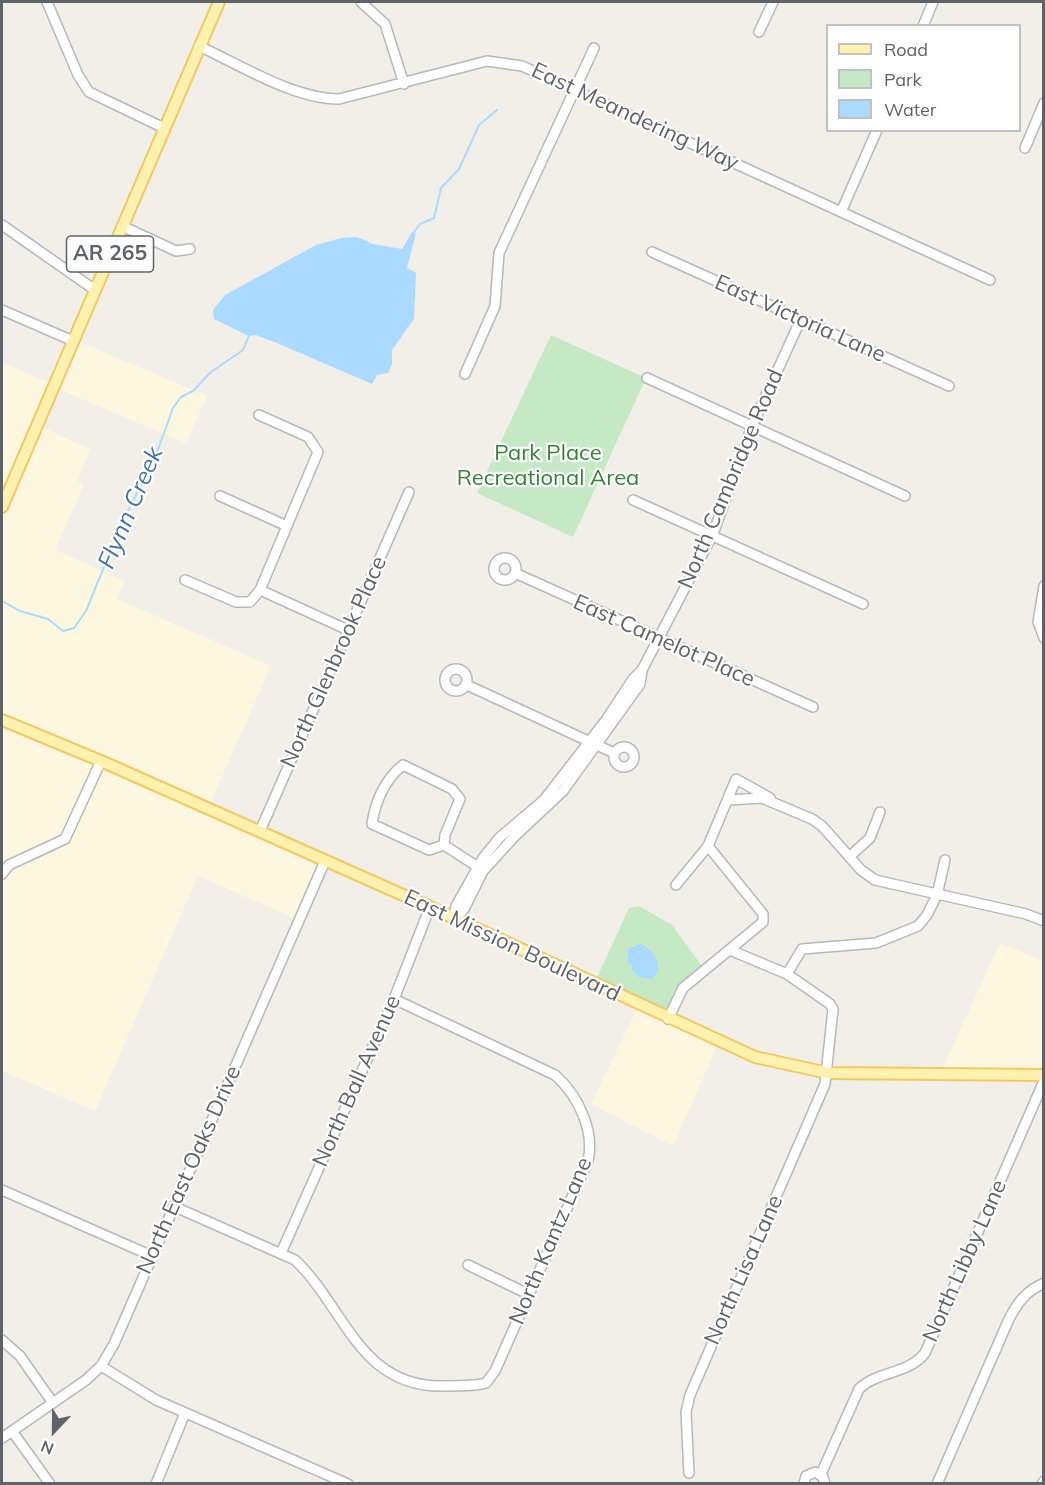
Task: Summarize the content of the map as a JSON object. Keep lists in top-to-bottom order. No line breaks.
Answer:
{"streets":{"main road":["AR 265","East Mission Boulevard"],"street":["East Meandering Way","East Victoria Lane","North Cambridge Road","East Camelot Place","North Glenbrook Place","North Ball Avenue","North East Oaks Drive","North Kantz Lane","North Libby Lane","North Lisa Lane"]},"crossings":[["East Meandering Way","AR 265"],["East Victoria Lane","North Cambridge Road"],["North Cambridge Road","East Camelot Place"],["North Cambridge Road","East Mission Boulevard"],["North Glenbrook Place","East Mission Boulevard"],["East Mission Boulevard","North Ball Avenue"],["East Mission Boulevard","North East Oaks Drive"],["East Mission Boulevard","North Lisa Lane"],["North Ball Avenue","North Kantz Lane"]],"water":["Flynn Creek"],"parks":["Park Place Recreational Area"],"legend":["Road","Park","Water"],"north":"bottom"}
